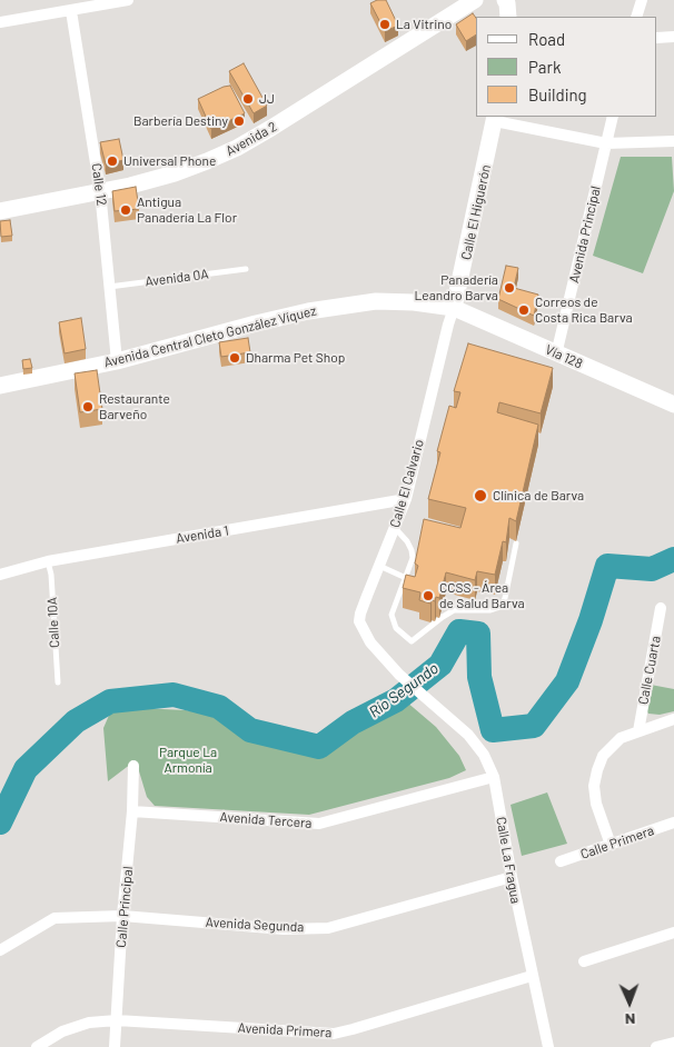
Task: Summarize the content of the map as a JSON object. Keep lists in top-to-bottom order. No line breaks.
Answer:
{"streets":{"main road":["Avenida 2","Calle El Higuerón","Avenida Central Cleto González Víquez","Vía 128"],"street":["Calle 12","Avenida Principal","Calle El Calvario","Avenida 1","Calle Cuarta","Avenida Tercera","Calle Primera","Calle La Fragua","Calle Principal","Avenida Segunda","Avenida Primera"],"lane":["Avenida 0A","Calle 10A"]},"crossings":[["Avenida 2","Calle 12"],["Calle 12","Avenida 0A"],["Calle 12","Avenida Central Cleto González Víquez"],["Calle El Higuerón","Avenida Central Cleto González Víquez"],["Calle El Higuerón","Vía 128"],["Calle El Higuerón","Calle El Calvario"],["Avenida Principal","Vía 128"],["Avenida Central Cleto González Víquez","Vía 128"],["Avenida Central Cleto González Víquez","Calle El Calvario"],["Vía 128","Calle El Calvario"],["Calle El Calvario","Avenida 1"],["Calle El Calvario","Calle La Fragua"],["Avenida 1","Calle 10A"],["Avenida Tercera","Calle La Fragua"],["Avenida Tercera","Calle Principal"],["Calle La Fragua","Avenida Segunda"],["Calle La Fragua","Avenida Primera"],["Calle Principal","Avenida Segunda"],["Calle Principal","Avenida Primera"]],"water":["Río Segundo"],"parks":["Parque La Armonía"],"places":["La Vitrino","JJ","Barbería Destiny","Universal Phone","Antigua Panadería La Flor","Panadería Leandro Barva","Correos de Costa Rica Barva","Dharma Pet Shop","Restaurante Barveño","Clínica de Barva","CCSS - Área de Salud Barva"],"legend":["Road","Park","Building"],"north":"bottom"}
